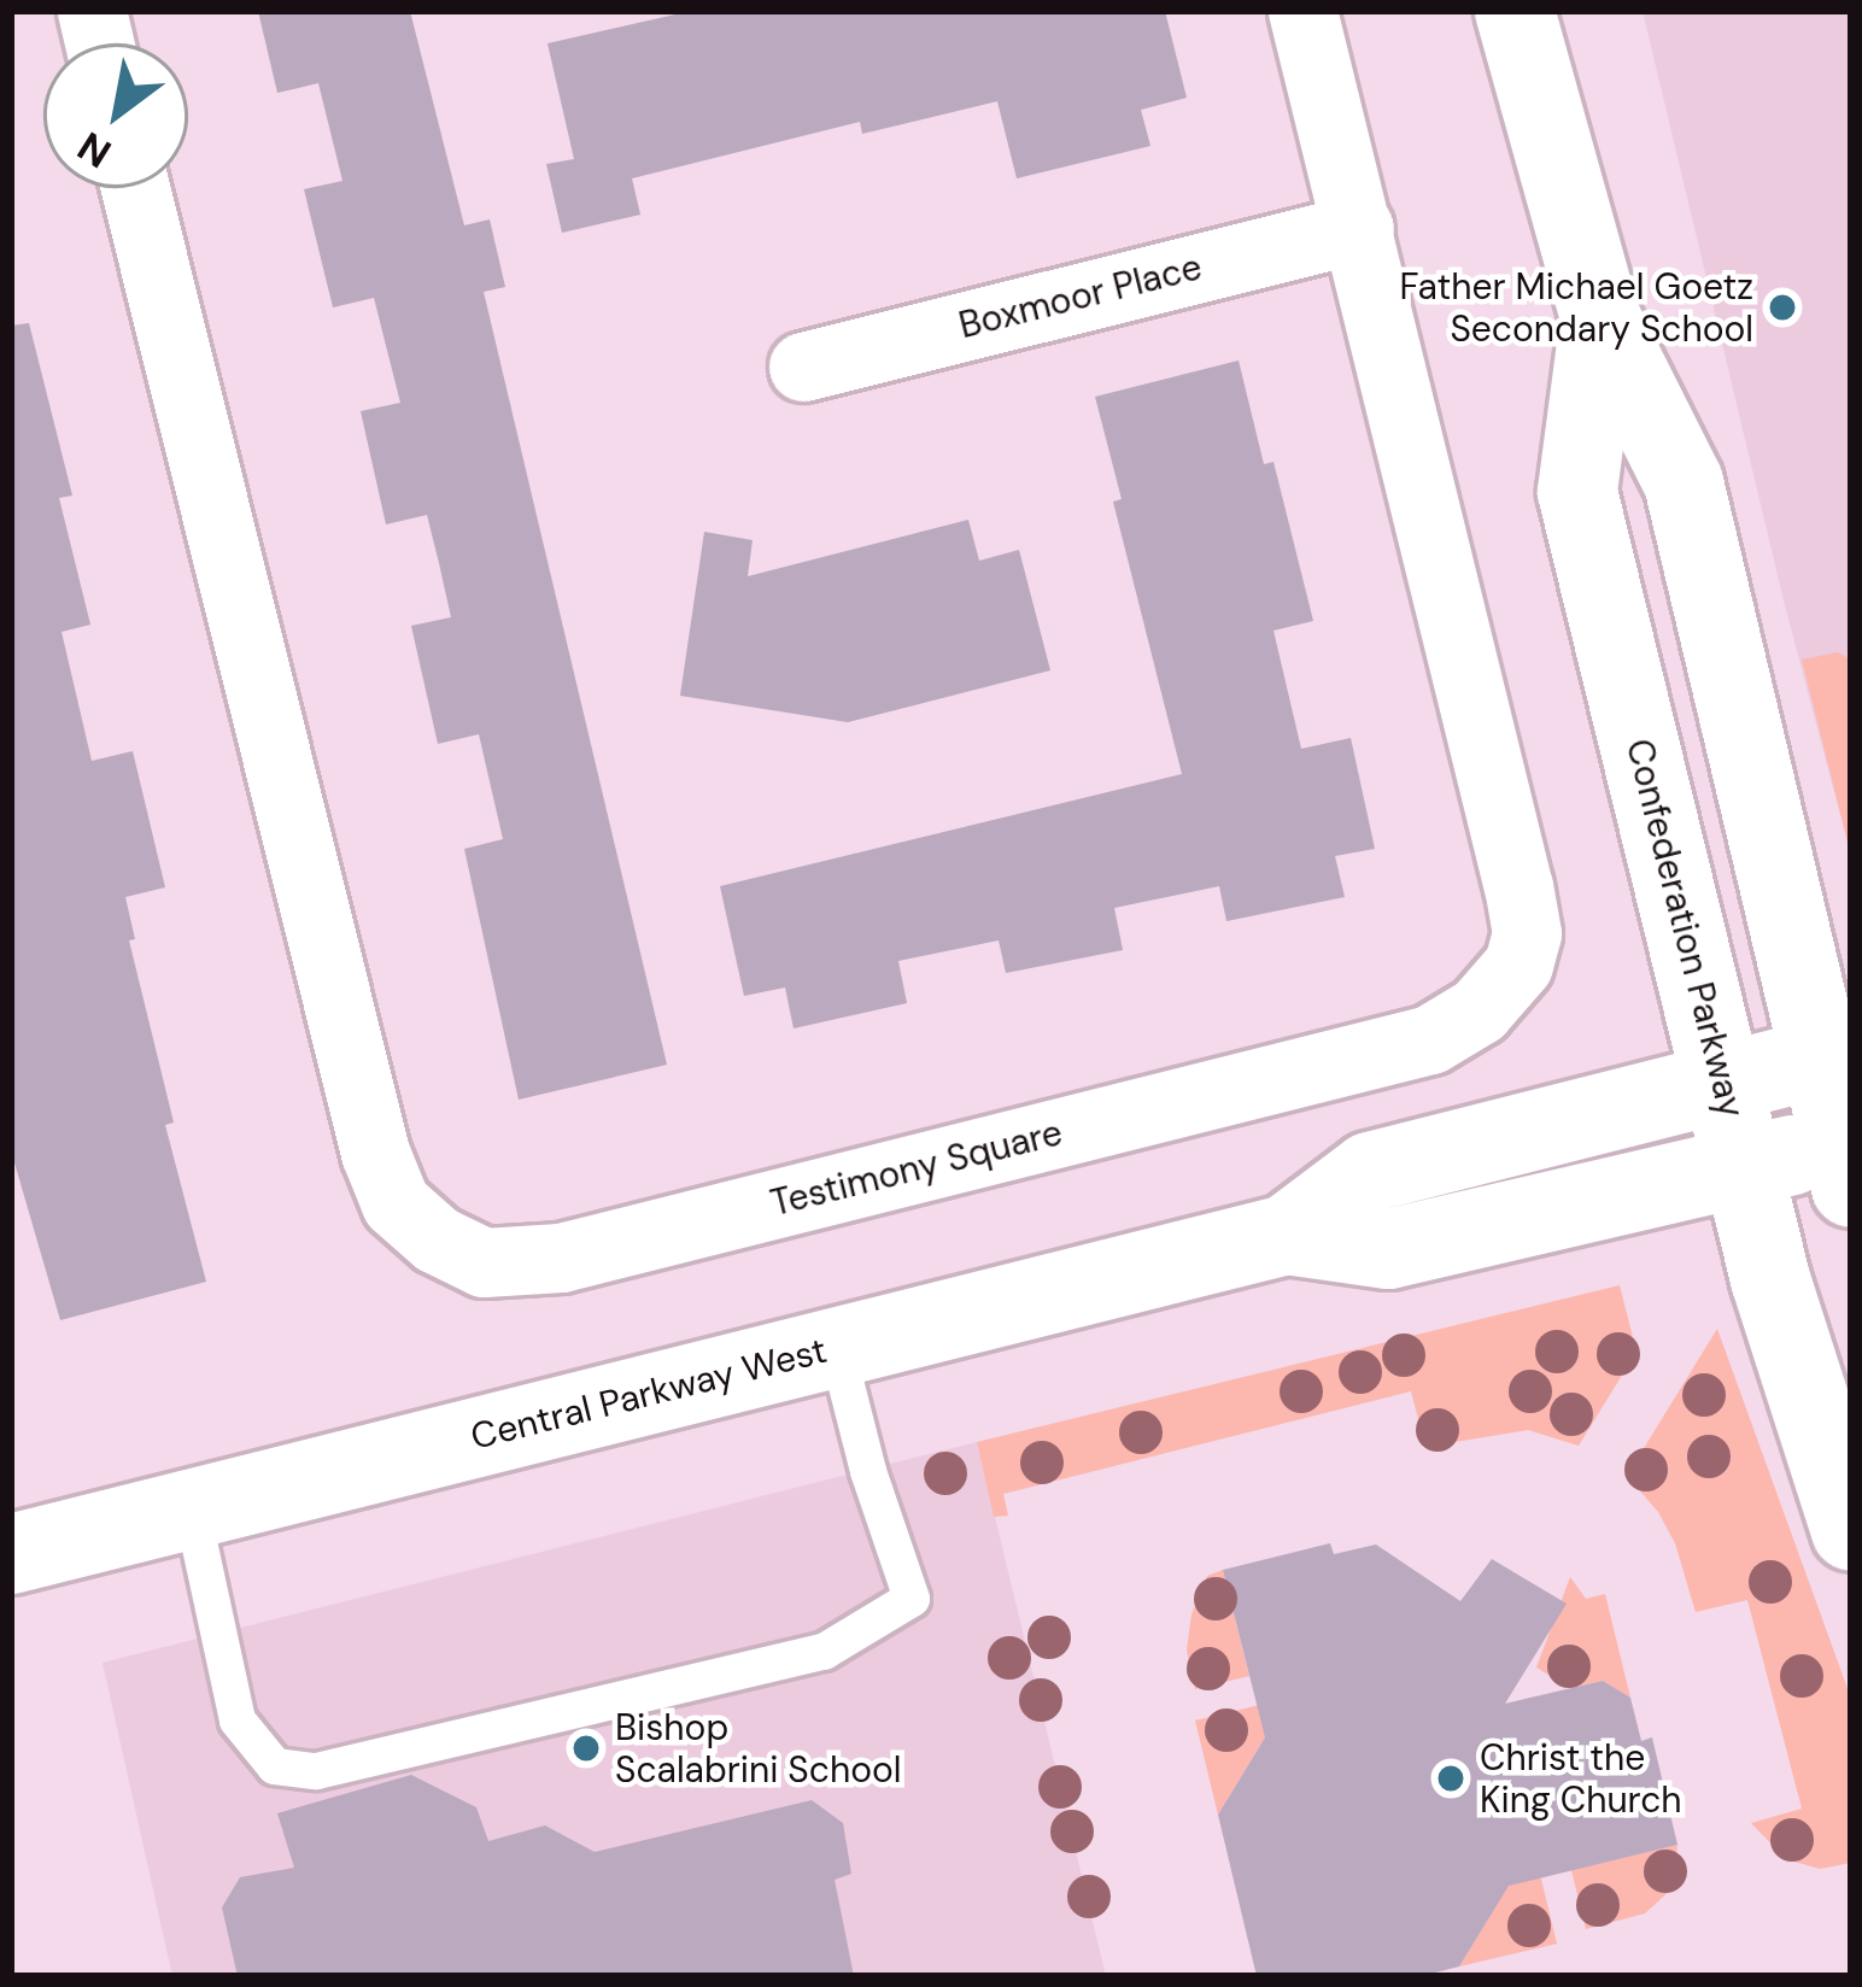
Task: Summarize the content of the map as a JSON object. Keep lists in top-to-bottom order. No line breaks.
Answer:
{"streets":{"street":["Boxmoor Place","Confederation Parkway","Testimony Square","Central Parkway West"]},"crossings":[["Boxmoor Place","Testimony Square"],["Confederation Parkway","Central Parkway West"]],"places":["Father Michael Goetz Secondary School","Bishop Scalabrini School","Christ the King Church"],"north":"bottom left"}
